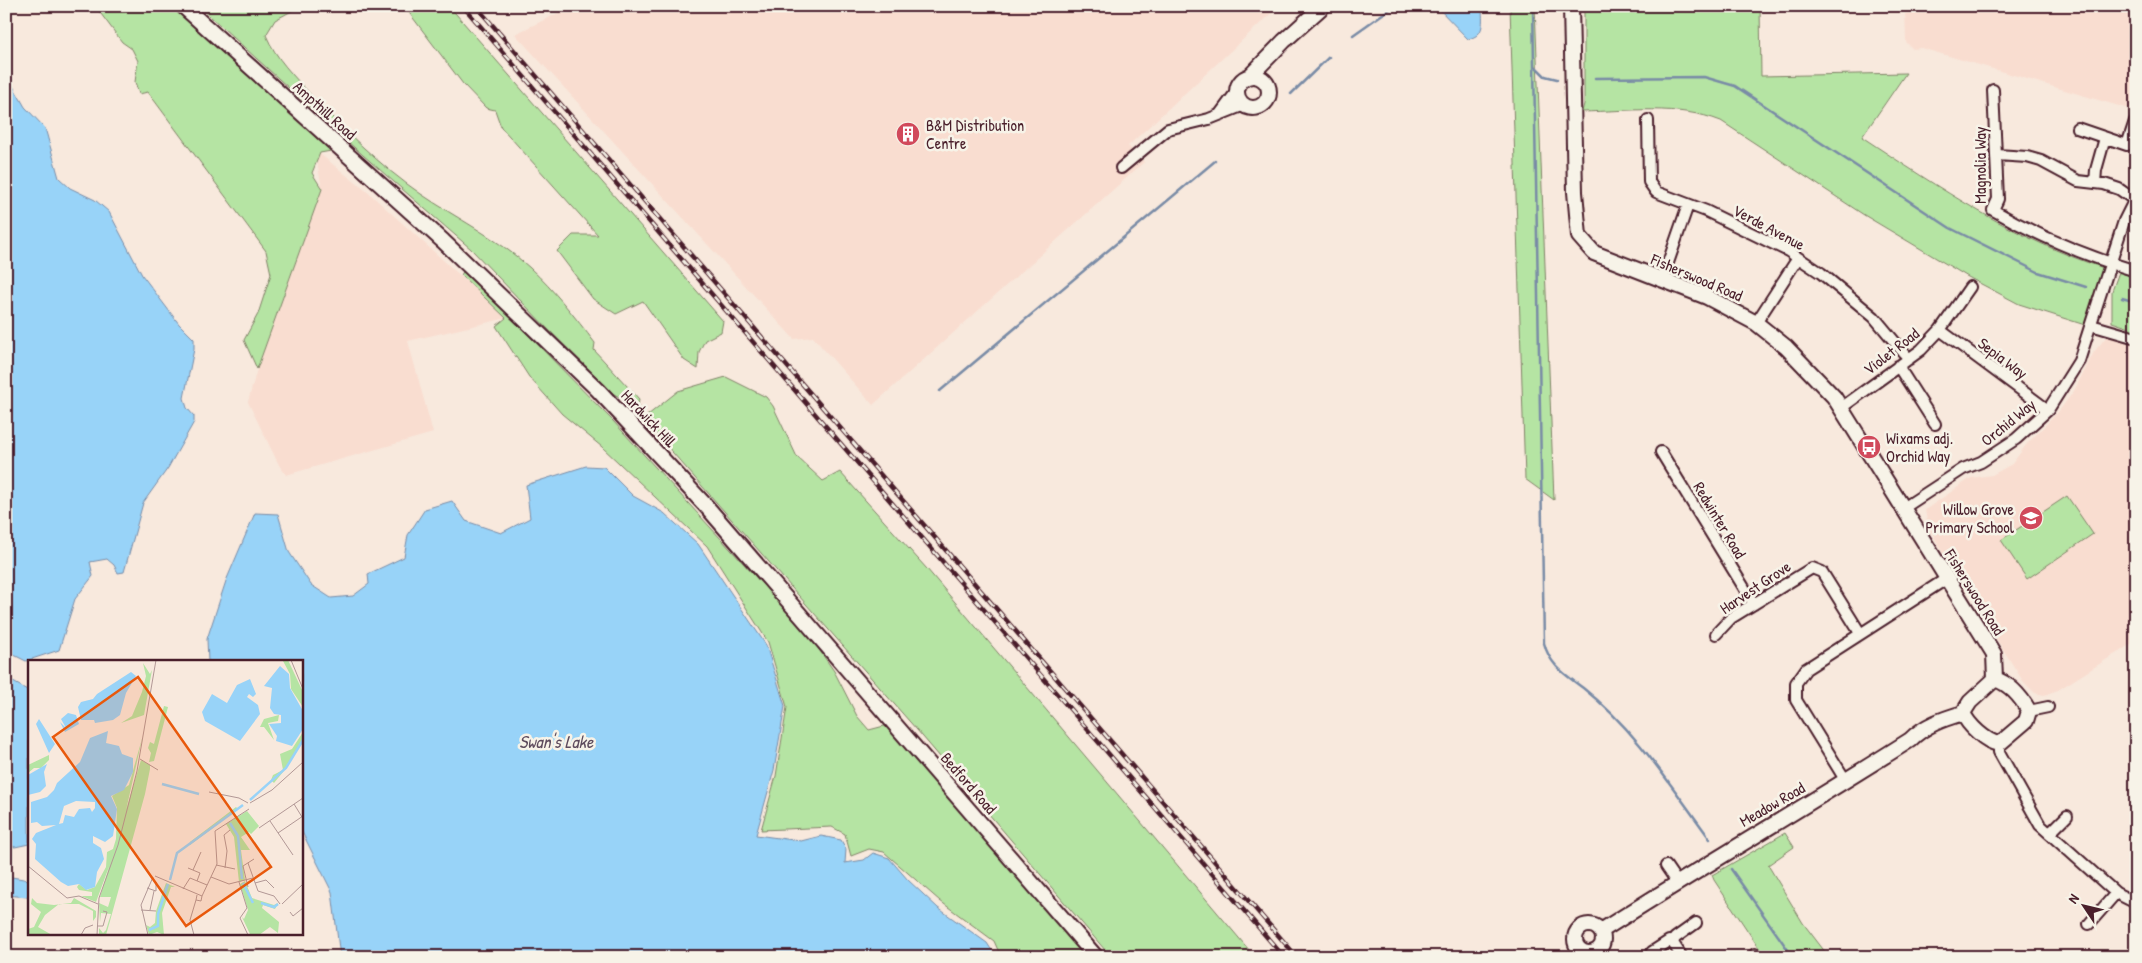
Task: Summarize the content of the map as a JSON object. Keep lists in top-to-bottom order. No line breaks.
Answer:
{"streets":{"street":["Ampthill Road","Magnolia Way","Verde Avenue","Fisherswood Road","Violet Road","Sepia Way","Hardwick Hill","Orchid Way","Redwinter Road","Harvest Grove","Bedford Road","Meadow Road"]},"crossings":[["Ampthill Road","Hardwick Hill"],["Magnolia Way","Orchid Way"],["Verde Avenue","Violet Road"],["Fisherswood Road","Violet Road"],["Fisherswood Road","Orchid Way"],["Fisherswood Road","Meadow Road"],["Violet Road","Sepia Way"],["Sepia Way","Orchid Way"],["Hardwick Hill","Bedford Road"],["Redwinter Road","Harvest Grove"]],"water":["Swan's Lake"],"places":{"building":["B&M Distribution Centre"],"bus stop":["Wixams adj. Orchid Way"],"school or university":["Willow Grove Primary School"]},"north":"top left"}
